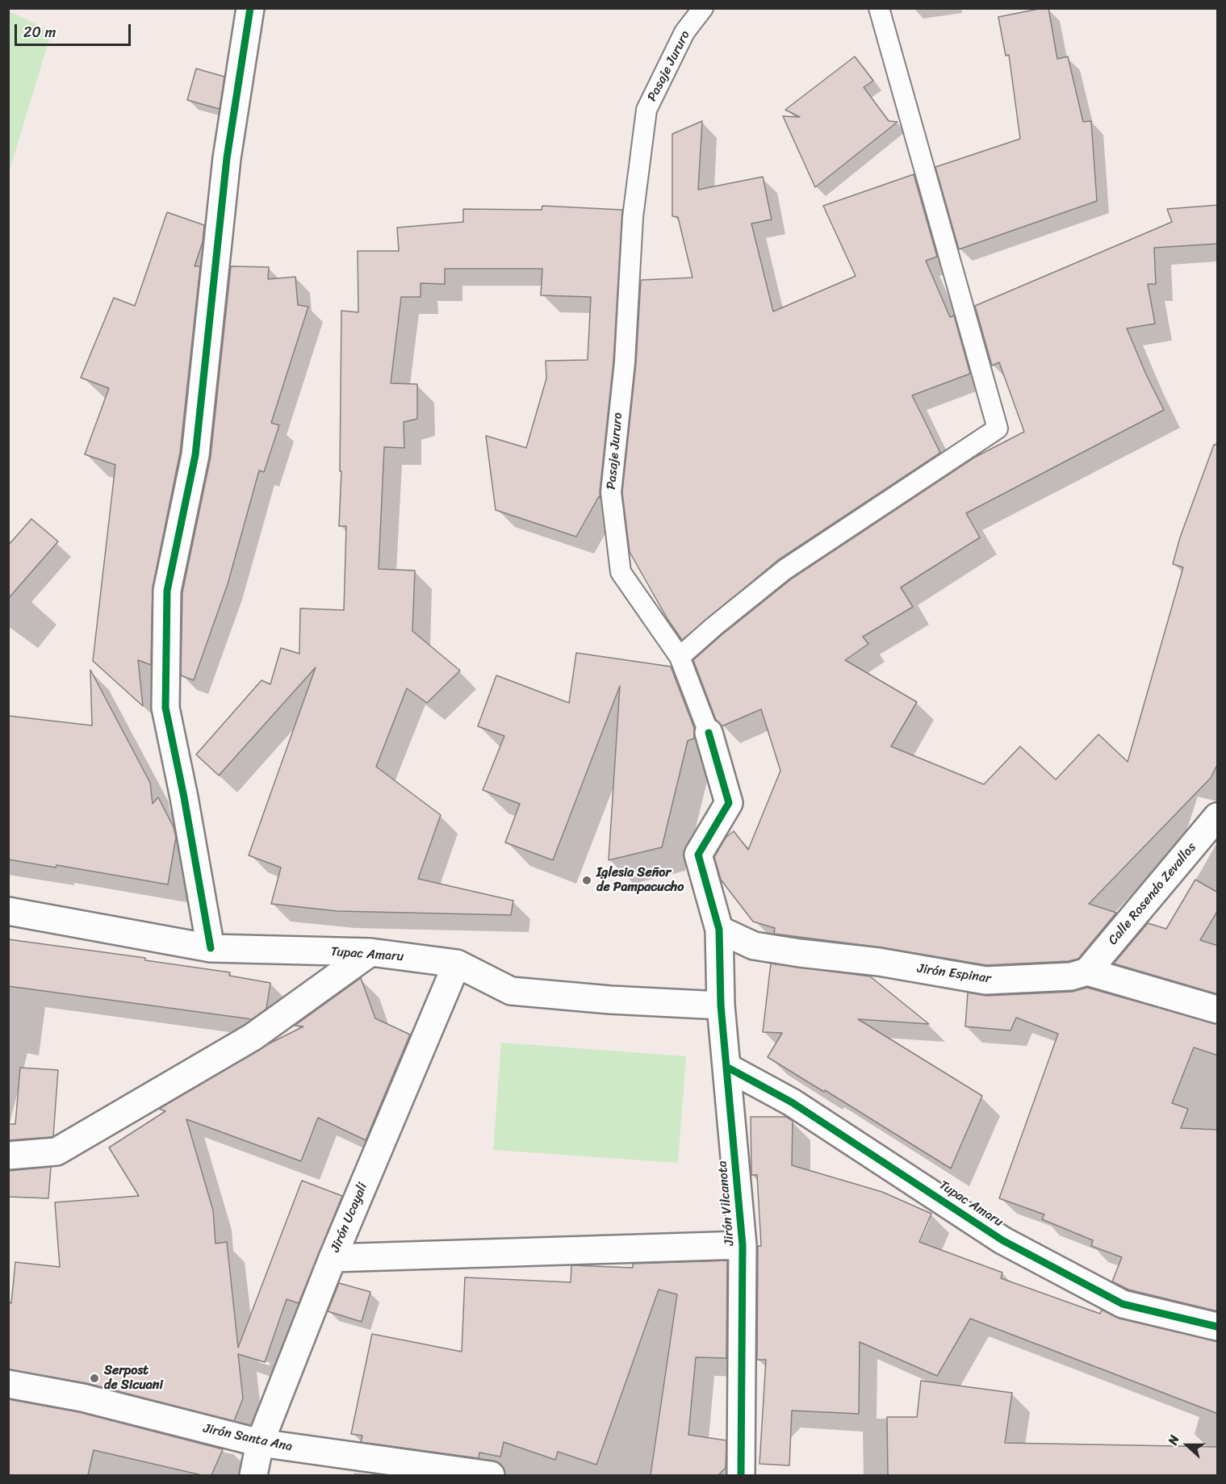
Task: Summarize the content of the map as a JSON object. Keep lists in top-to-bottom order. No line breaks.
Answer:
{"streets":{"street":["Pasaje Jururo","Calle Rosendo Zevallos","Tupac Amaru","Jirón Espinar","Jirón Vilcanota","Jirón Ucayali","Jirón Santa Ana"]},"crossings":[["Pasaje Jururo","Jirón Espinar"],["Pasaje Jururo","Jirón Vilcanota"],["Calle Rosendo Zevallos","Jirón Espinar"],["Tupac Amaru","Jirón Vilcanota"],["Tupac Amaru","Jirón Ucayali"],["Jirón Espinar","Jirón Vilcanota"],["Jirón Ucayali","Jirón Santa Ana"]],"places":["Iglesia Señor de Pampacucho","Serpost de Sicuani"],"scale_bar":"20 m","north":"left"}
